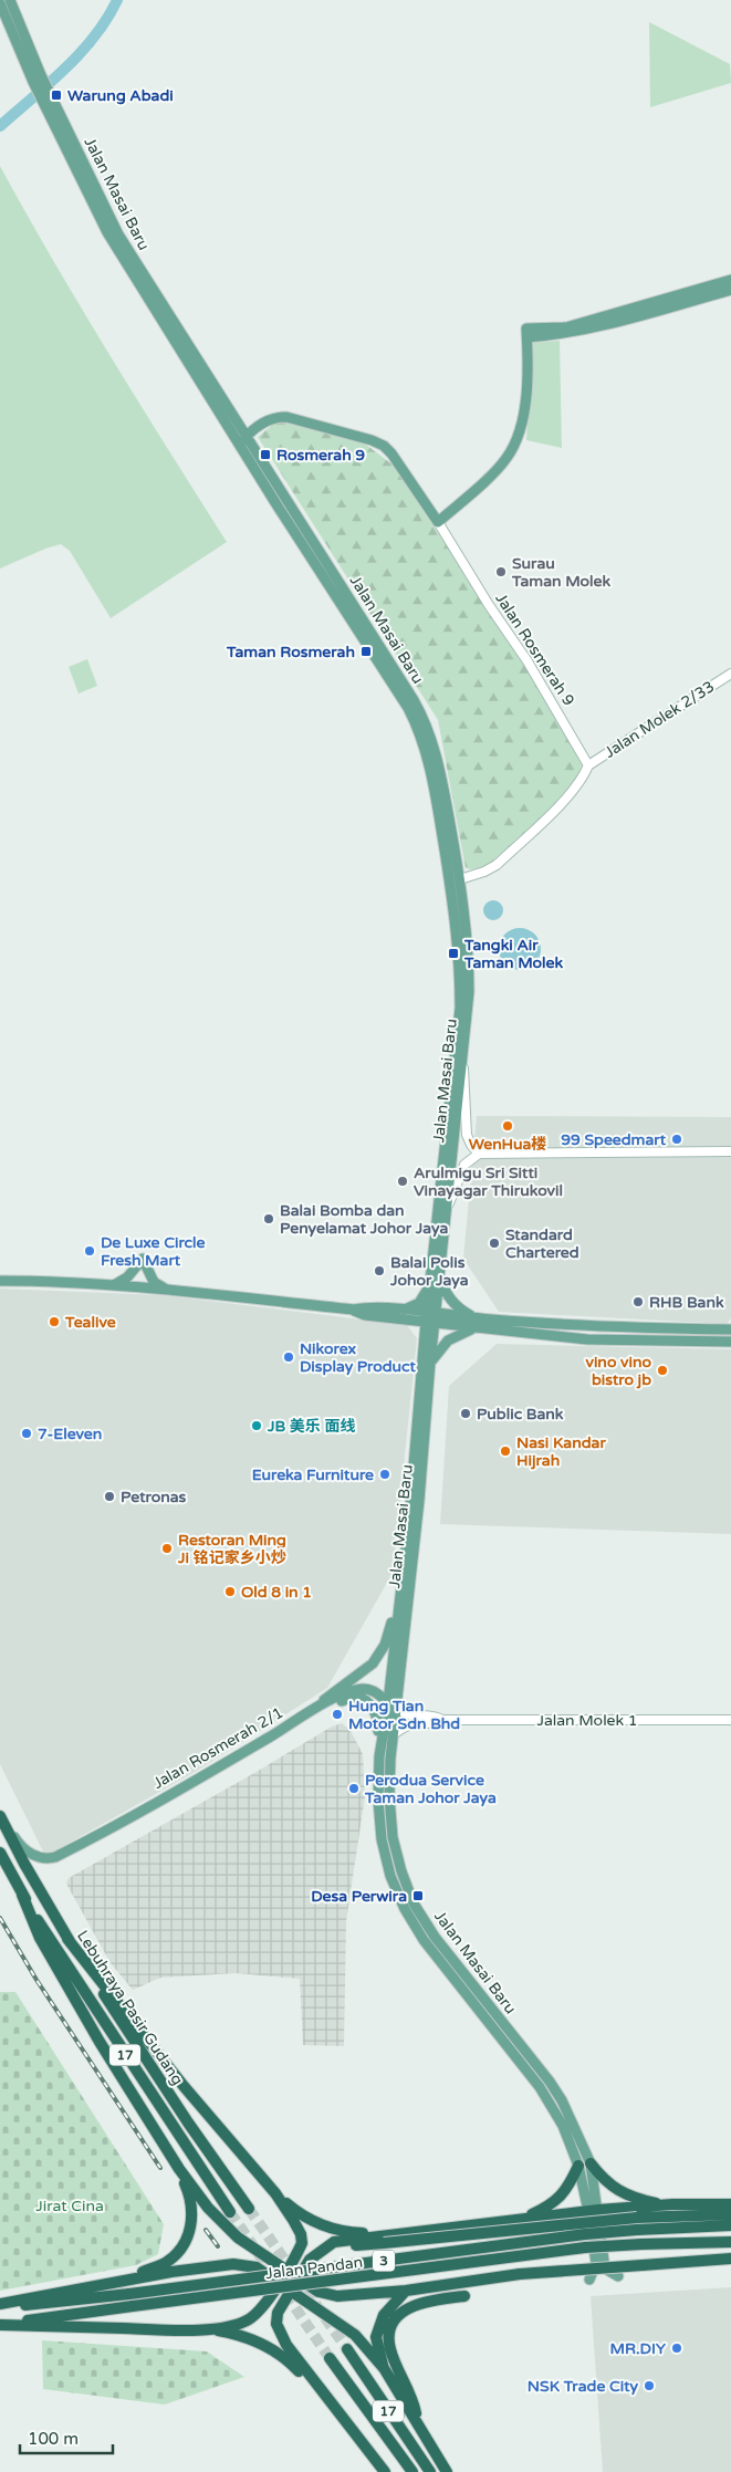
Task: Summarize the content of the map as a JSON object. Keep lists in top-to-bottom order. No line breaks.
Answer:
{"streets":{"highway":["Lebuhraya Pasir Gudang","17","3","Jalan Pandan"],"main road":["Jalan Masai Baru","Jalan Rosmerah 9","Jalan Rosmerah 2/1"],"street":["Jalan Molek 2/33","Jalan Molek 1"]},"crossings":[["Jalan Masai Baru","Jalan Rosmerah 9"],["Jalan Masai Baru","Jalan Molek 1"],["Jalan Masai Baru","Jalan Rosmerah 2/1"],["Jalan Rosmerah 9","Jalan Molek 2/33"],["Jalan Molek 1","Jalan Rosmerah 2/1"],["Jalan Rosmerah 2/1","Lebuhraya Pasir Gudang"]],"parks":["Jirat Cina"],"places":{"transit":["Warung Abadi","Rosmerah 9","Taman Rosmerah","Tangki Air Taman Molek","Desa Perwira"],"other":["Surau Taman Molek","WenHua楼","99 Speedmart","Arulmigu Sri Sitti Vinayagar Thirukovil","Balai Bomba dan Penyelamat Johor Jaya","Standard Chartered","De Luxe Circle Fresh Mart","Balai Polis Johor Jaya","RHB Bank","Tealive","Nikorex Display Product","vino vino bistro jb","Public Bank","JB 美乐 面线","7-Eleven","Nasi Kandar Hijrah","Eureka Furniture","Petronas","Restoran Ming Ji 铭记家乡小炒","Old 8 in 1","Hung Tian Motor Sdn Bhd","Perodua Service Taman Johor Jaya","MR.DIY","NSK Trade City"]},"scale_bar":"100 m"}
